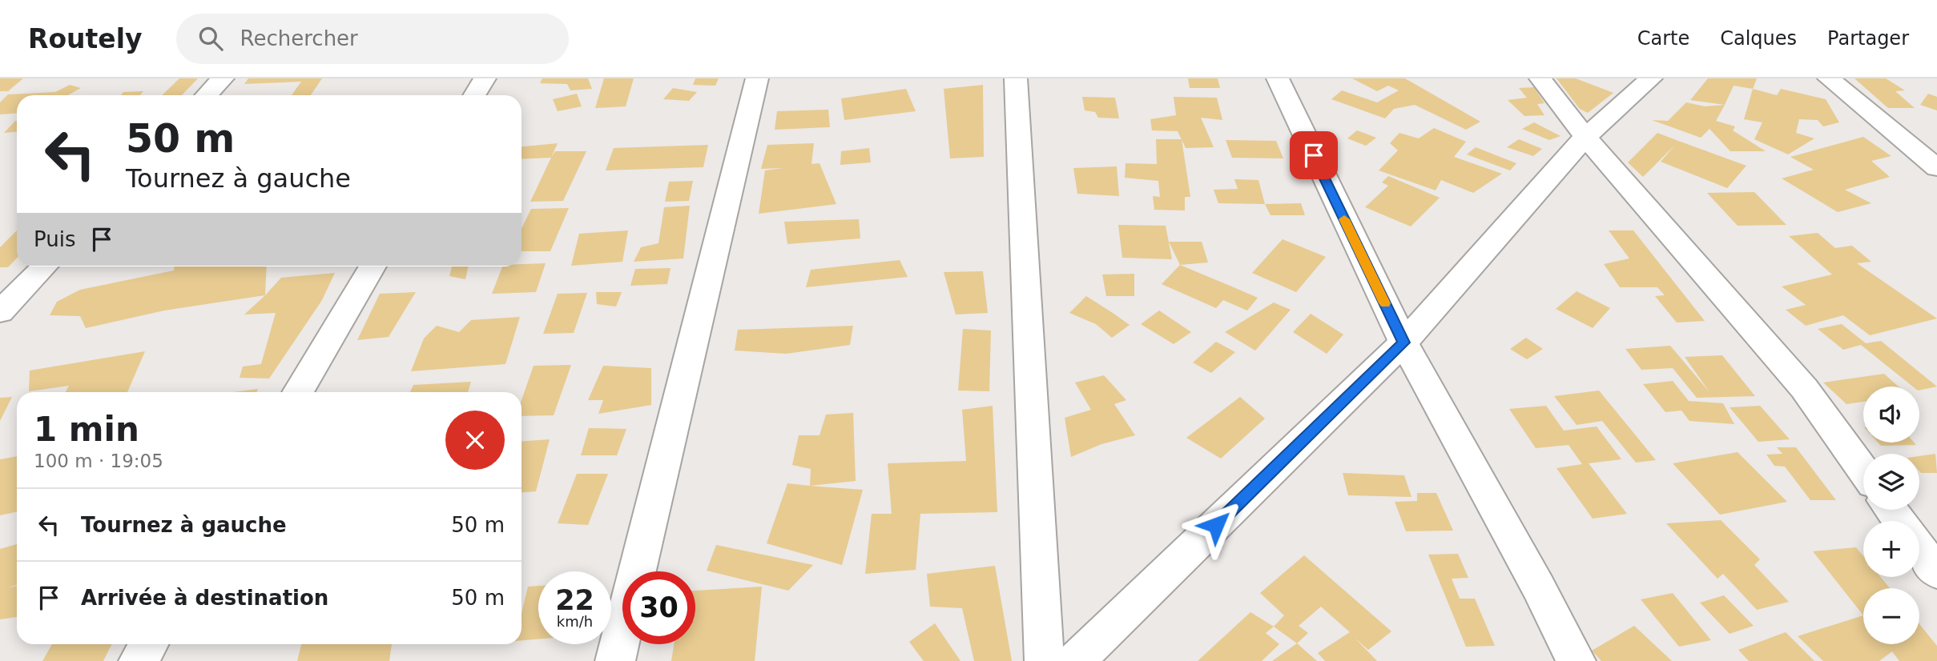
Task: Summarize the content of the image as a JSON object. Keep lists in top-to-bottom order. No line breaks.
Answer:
{"page":{"header":"Routely","search":"Rechercher","nav":["Carte","Calques","Partager"],"turn":["50 m","Tournez à gauche"],"then":"Puis","map_buttons":["+","−"],"heading":["1 min","100 m · 19:05"],"list":[{"name":"Tournez à gauche","value":"50 m"},{"name":"Arrivée à destination","value":"50 m"}],"speed":"22 km/h","limit":"30"}}
